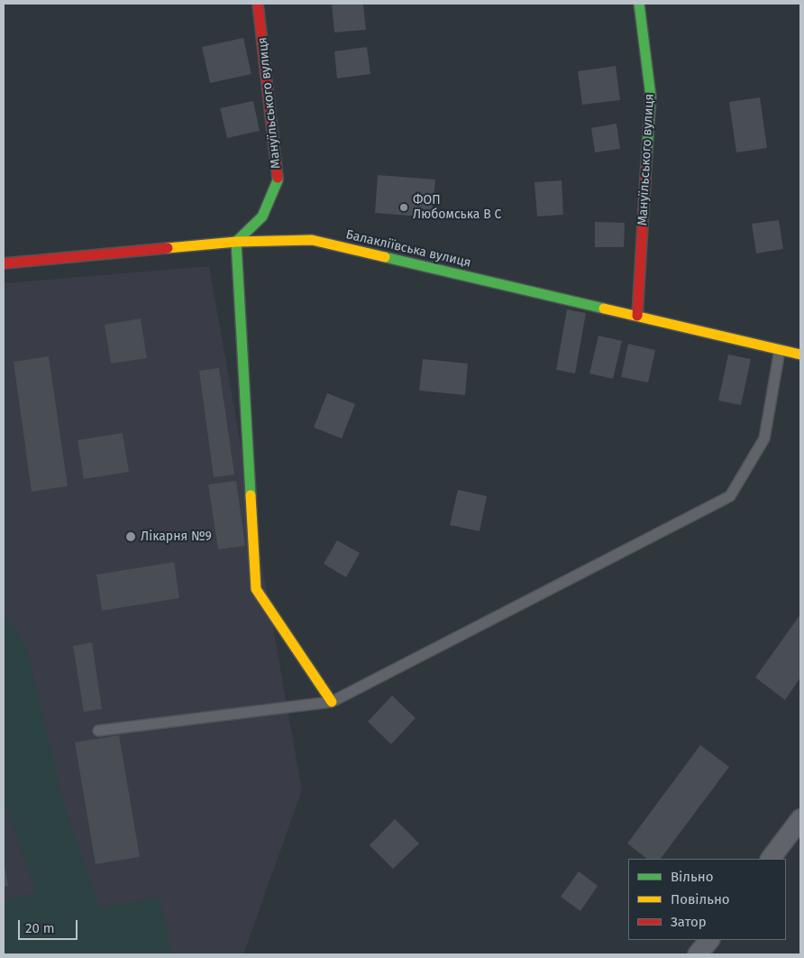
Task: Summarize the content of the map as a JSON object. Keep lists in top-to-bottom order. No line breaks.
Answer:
{"streets":{"street":["Мануїльського вулиця","Балакліївська вулиця"]},"crossings":[["Мануїльського вулиця","Балакліївська вулиця"]],"places":["ФОП Любомська В С","Лікарня №9"],"legend":["Вільно","Повільно","Затор"],"scale_bar":"20 m"}
